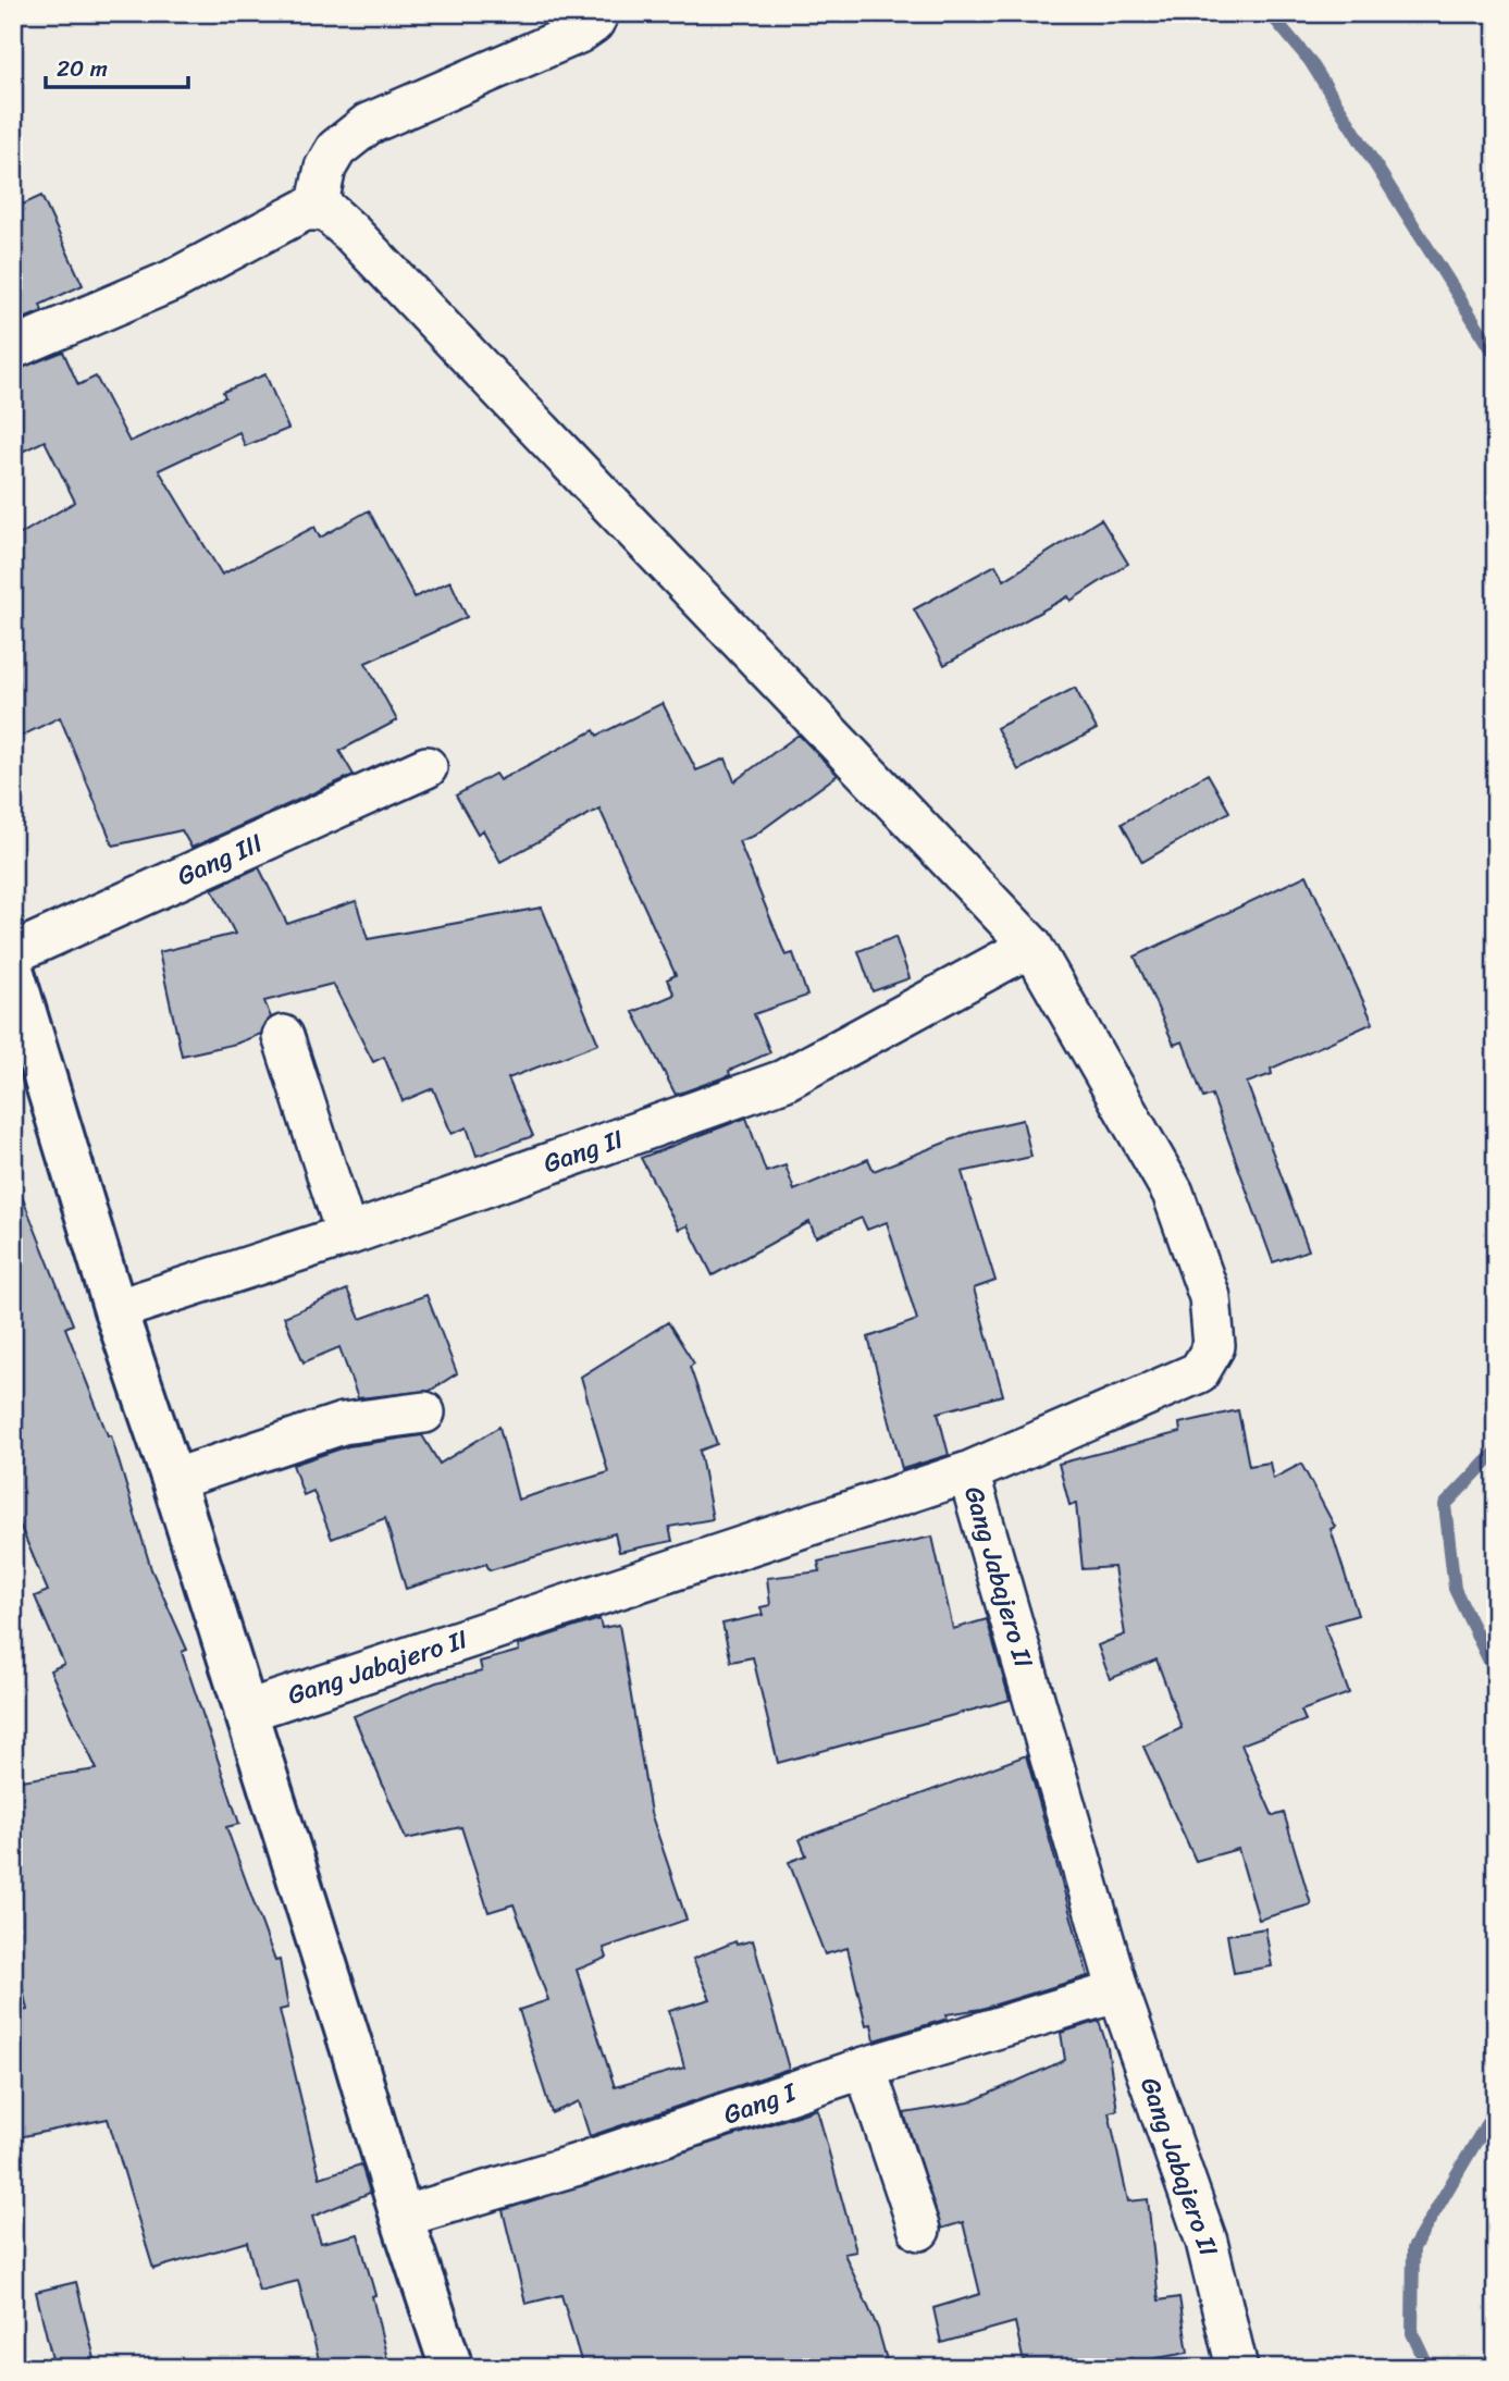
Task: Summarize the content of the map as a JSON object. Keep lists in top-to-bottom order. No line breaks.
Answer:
{"streets":{"street":["Gang III","Gang II","Gang Jabajero II","Gang I"]},"crossings":[["Gang Jabajero II","Gang I"]],"scale_bar":"20 m"}
